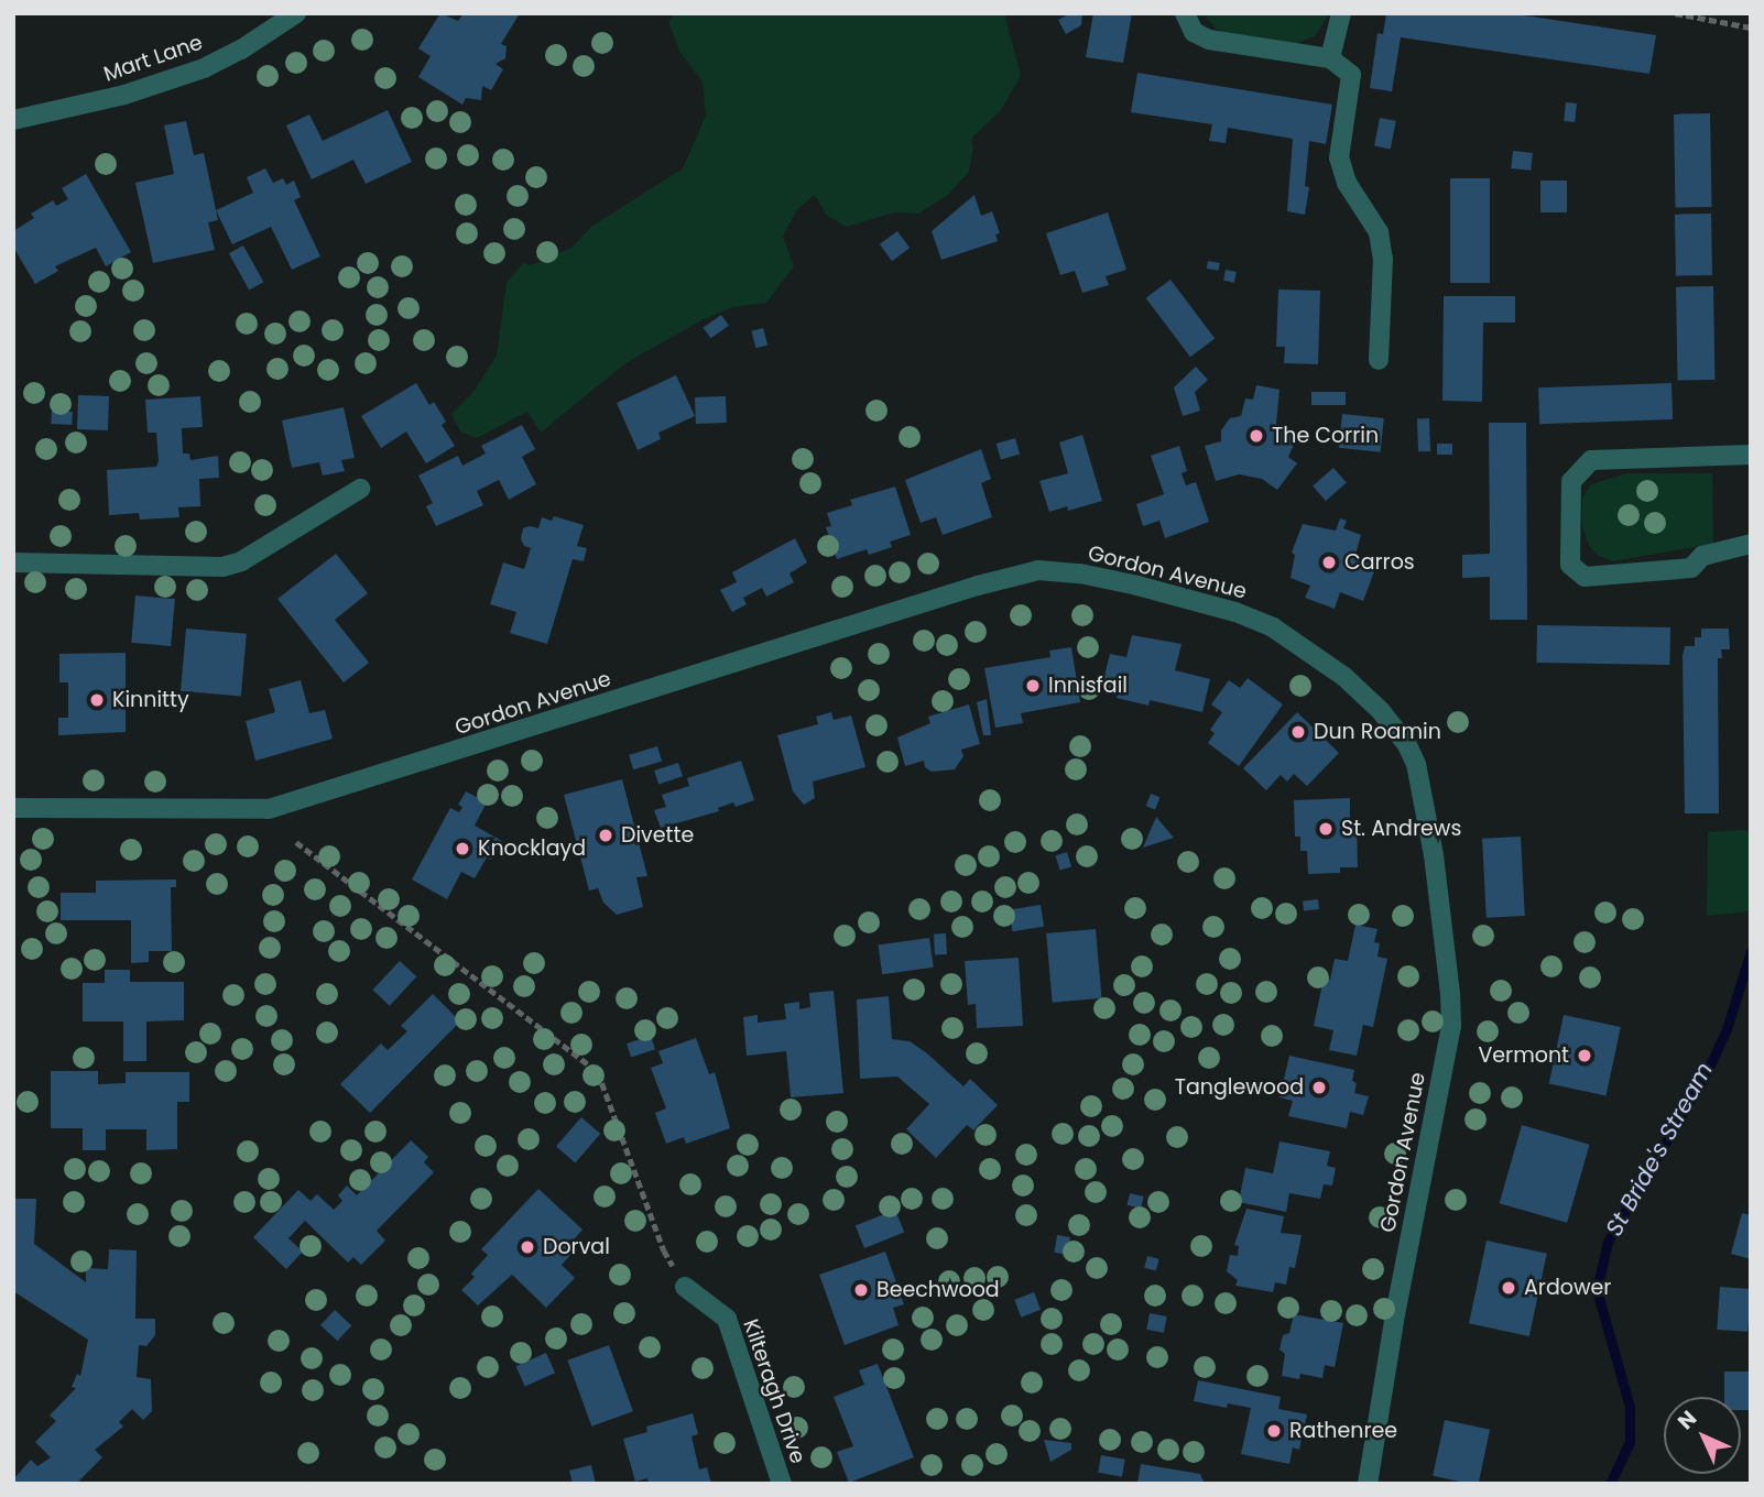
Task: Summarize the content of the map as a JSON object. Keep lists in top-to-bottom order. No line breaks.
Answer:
{"streets":{"street":["Mart Lane","Gordon Avenue","Kilteragh Drive"]},"water":["St Bride's Stream"],"places":["The Corrin","Carros","Innisfail","Kinnitty","Dun Roamin","St. Andrews","Divette","Knocklayd","Vermont","Tanglewood","Dorval","Ardower","Beechwood","Rathenree"],"north":"top left"}
